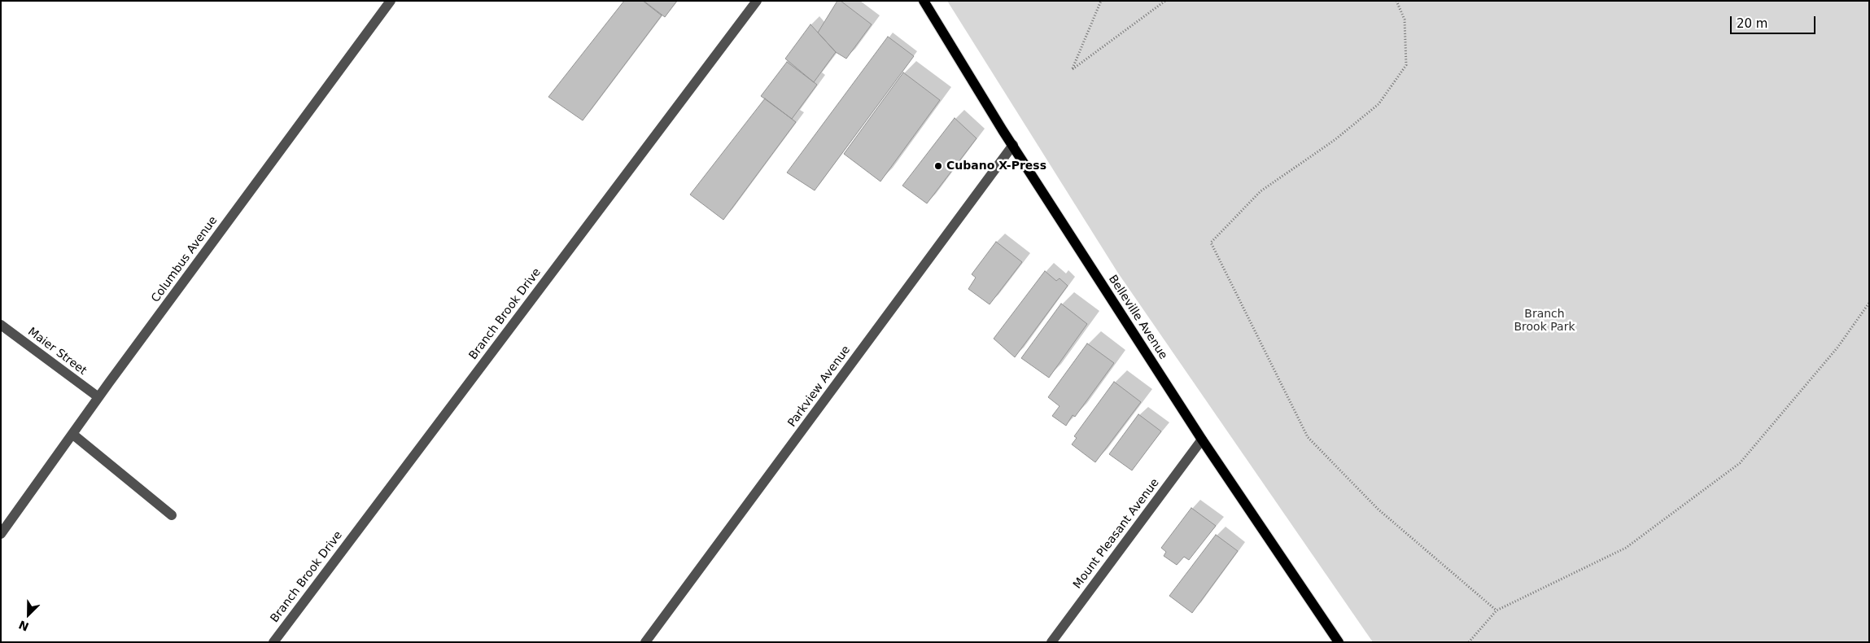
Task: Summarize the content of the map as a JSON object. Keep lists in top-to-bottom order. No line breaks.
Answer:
{"streets":{"main road":["Belleville Avenue"],"street":["Columbus Avenue","Branch Brook Drive","Maier Street","Parkview Avenue","Mount Pleasant Avenue"]},"crossings":[["Columbus Avenue","Maier Street"],["Belleville Avenue","Parkview Avenue"],["Belleville Avenue","Mount Pleasant Avenue"]],"parks":["Branch Brook Park"],"places":["Cubano X-Press"],"scale_bar":"20 m","north":"bottom left"}
